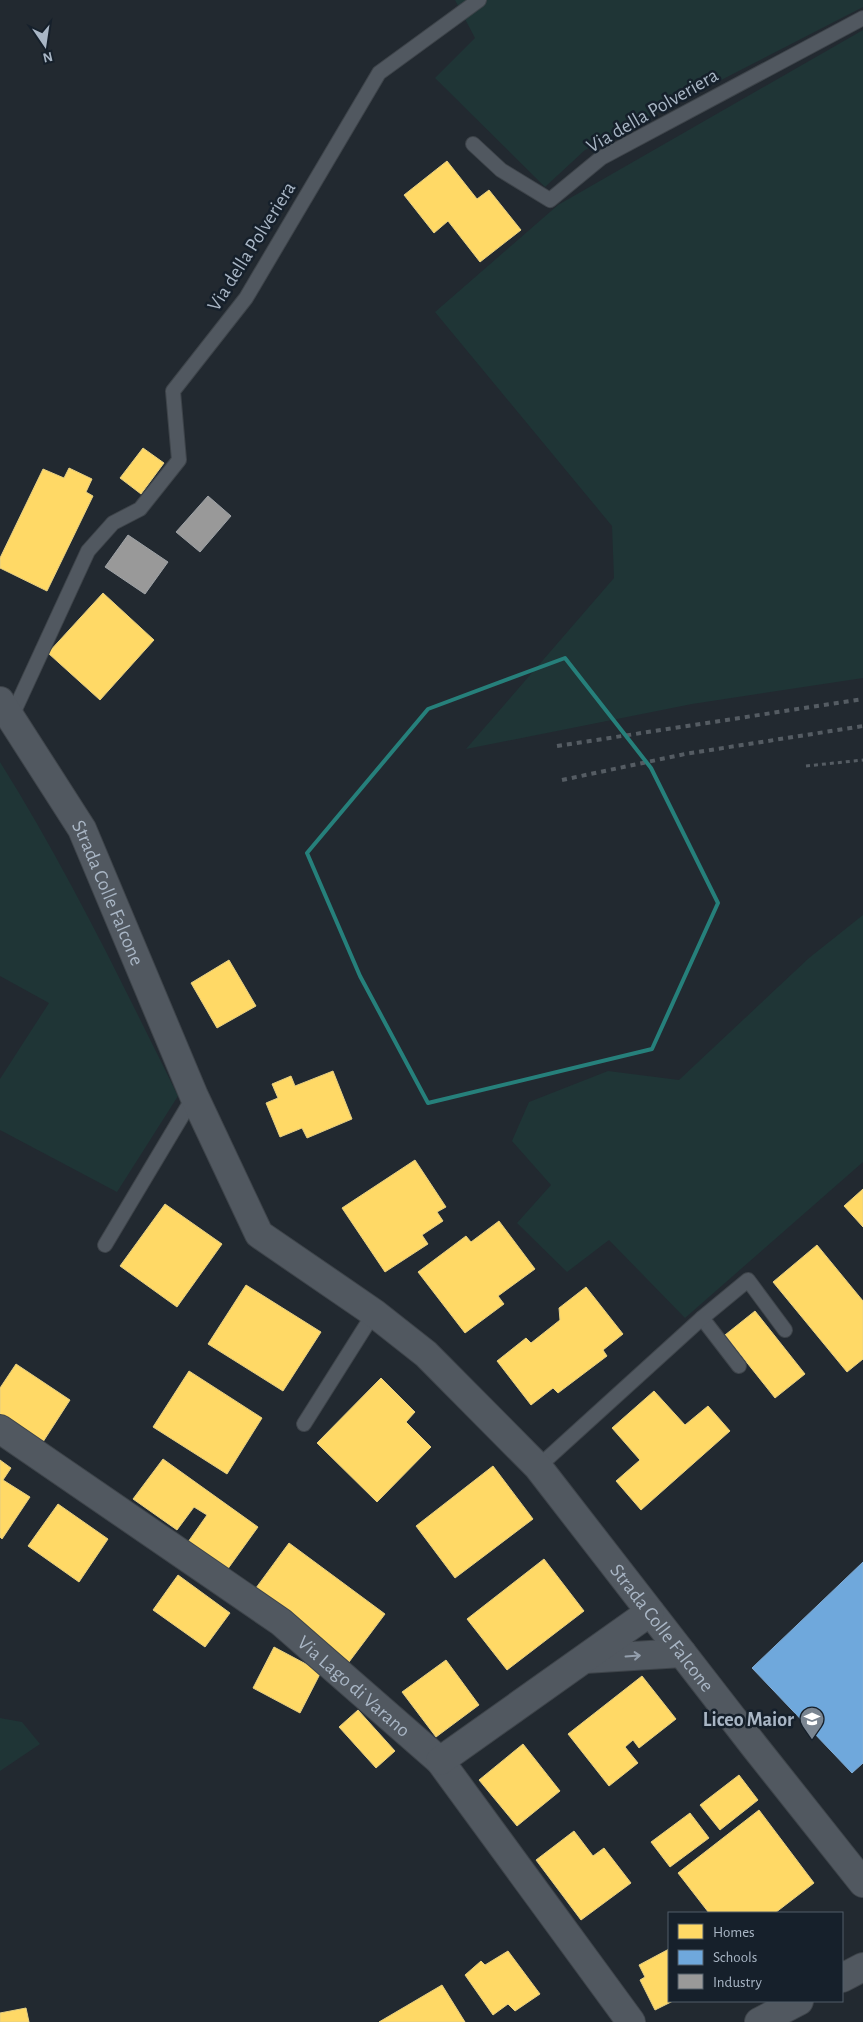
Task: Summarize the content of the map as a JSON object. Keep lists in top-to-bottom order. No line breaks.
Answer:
{"streets":{"street":["Strada Colle Falcone","Via Lago di Varano"],"lane":["Via della Polveriera"]},"crossings":[["Via della Polveriera","Strada Colle Falcone"]],"places":{"school or university":["Liceo Maior"]},"legend":["Homes","Schools","Industry"],"north":"bottom"}
